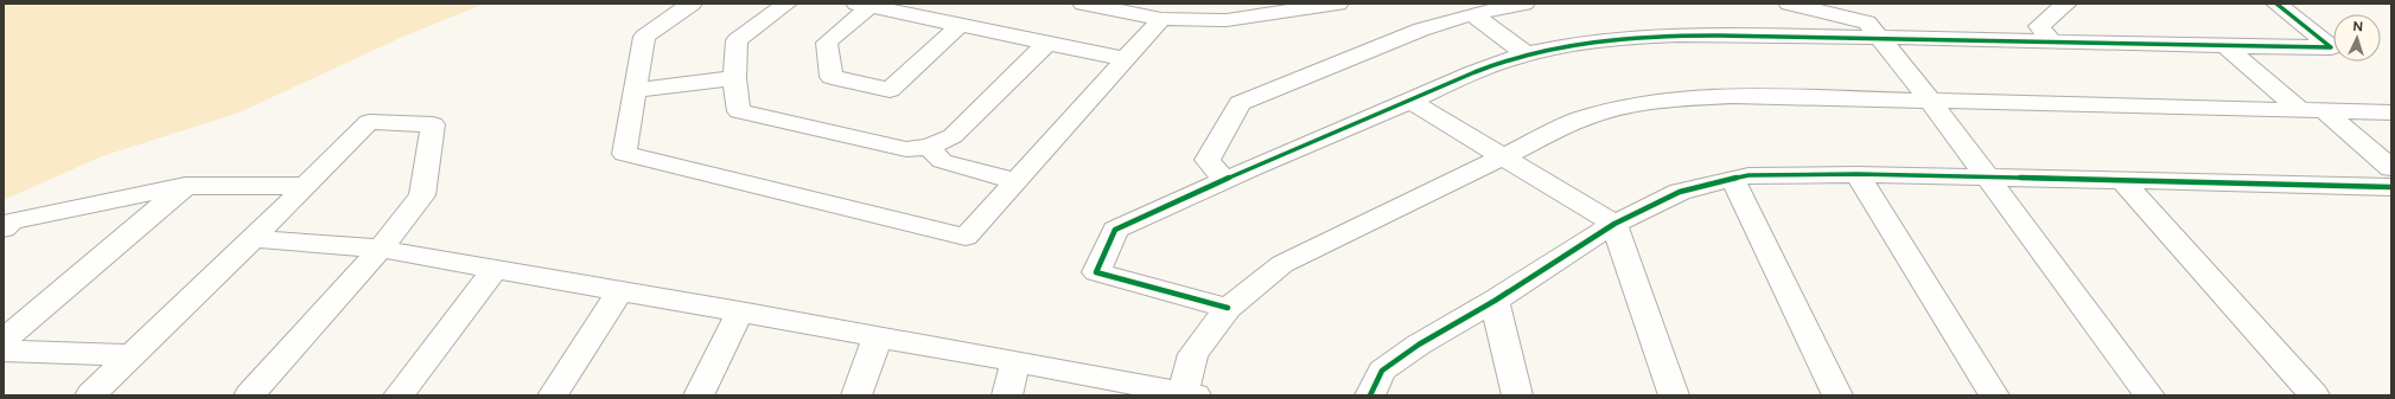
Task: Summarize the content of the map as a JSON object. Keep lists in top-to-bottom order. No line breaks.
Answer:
{"north":"top"}
